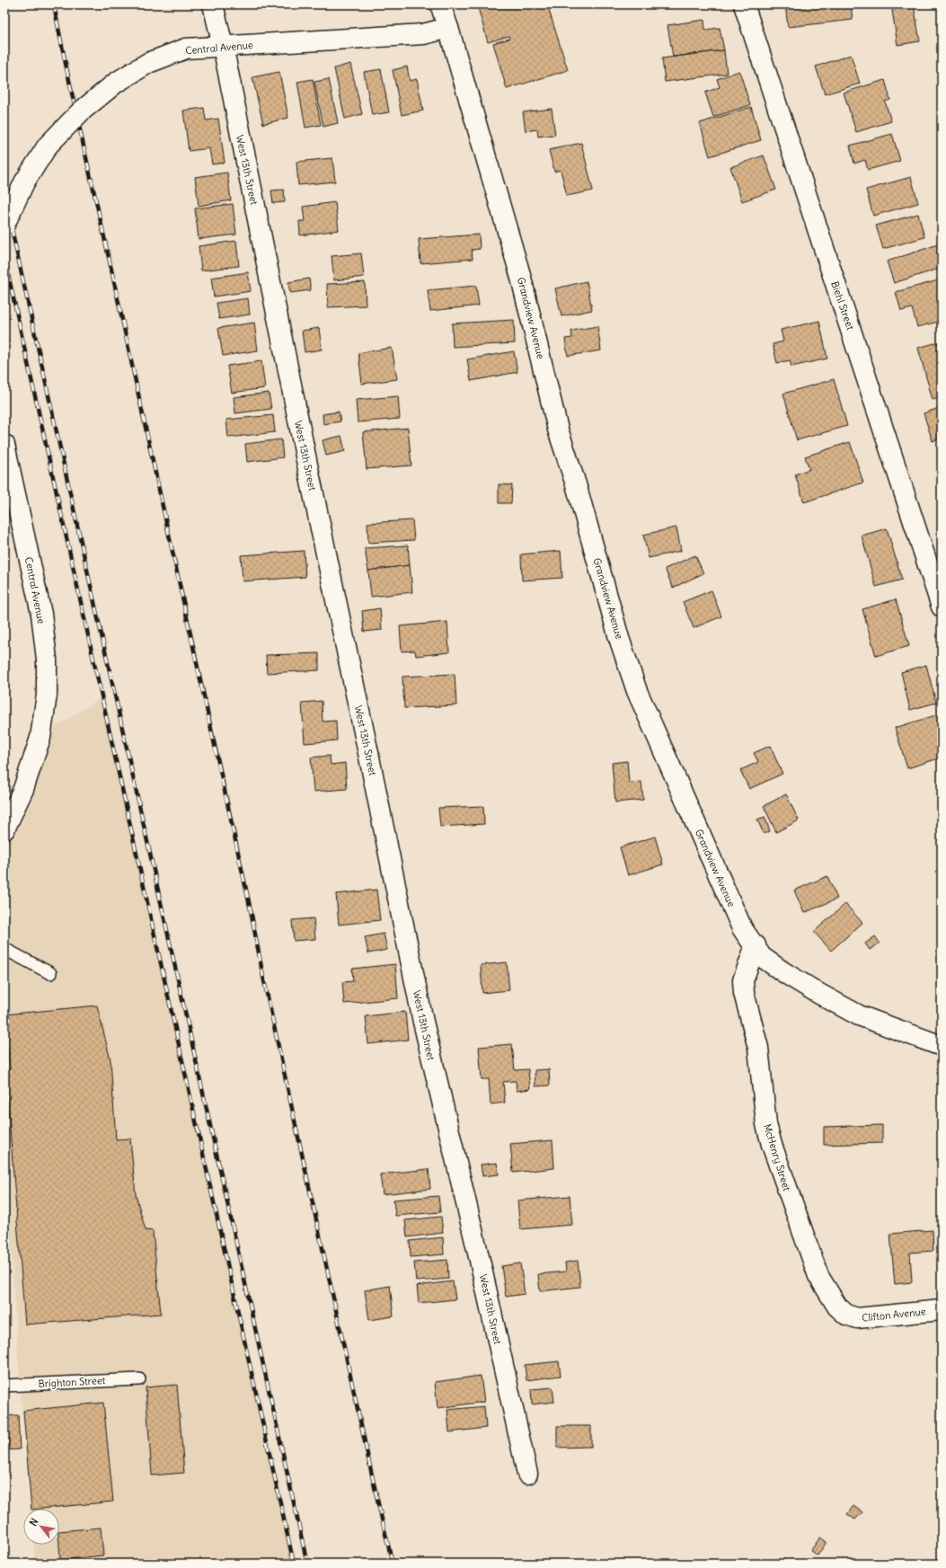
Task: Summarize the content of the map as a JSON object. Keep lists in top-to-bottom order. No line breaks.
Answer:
{"streets":{"street":["Central Avenue","West 13th Street","Biehl Street","Grandview Avenue","McHenry Street","Clifton Avenue"],"lane":["Brighton Street"]},"crossings":[["Central Avenue","West 13th Street"],["Central Avenue","Grandview Avenue"],["Grandview Avenue","McHenry Street"],["McHenry Street","Clifton Avenue"]],"north":"top left"}
